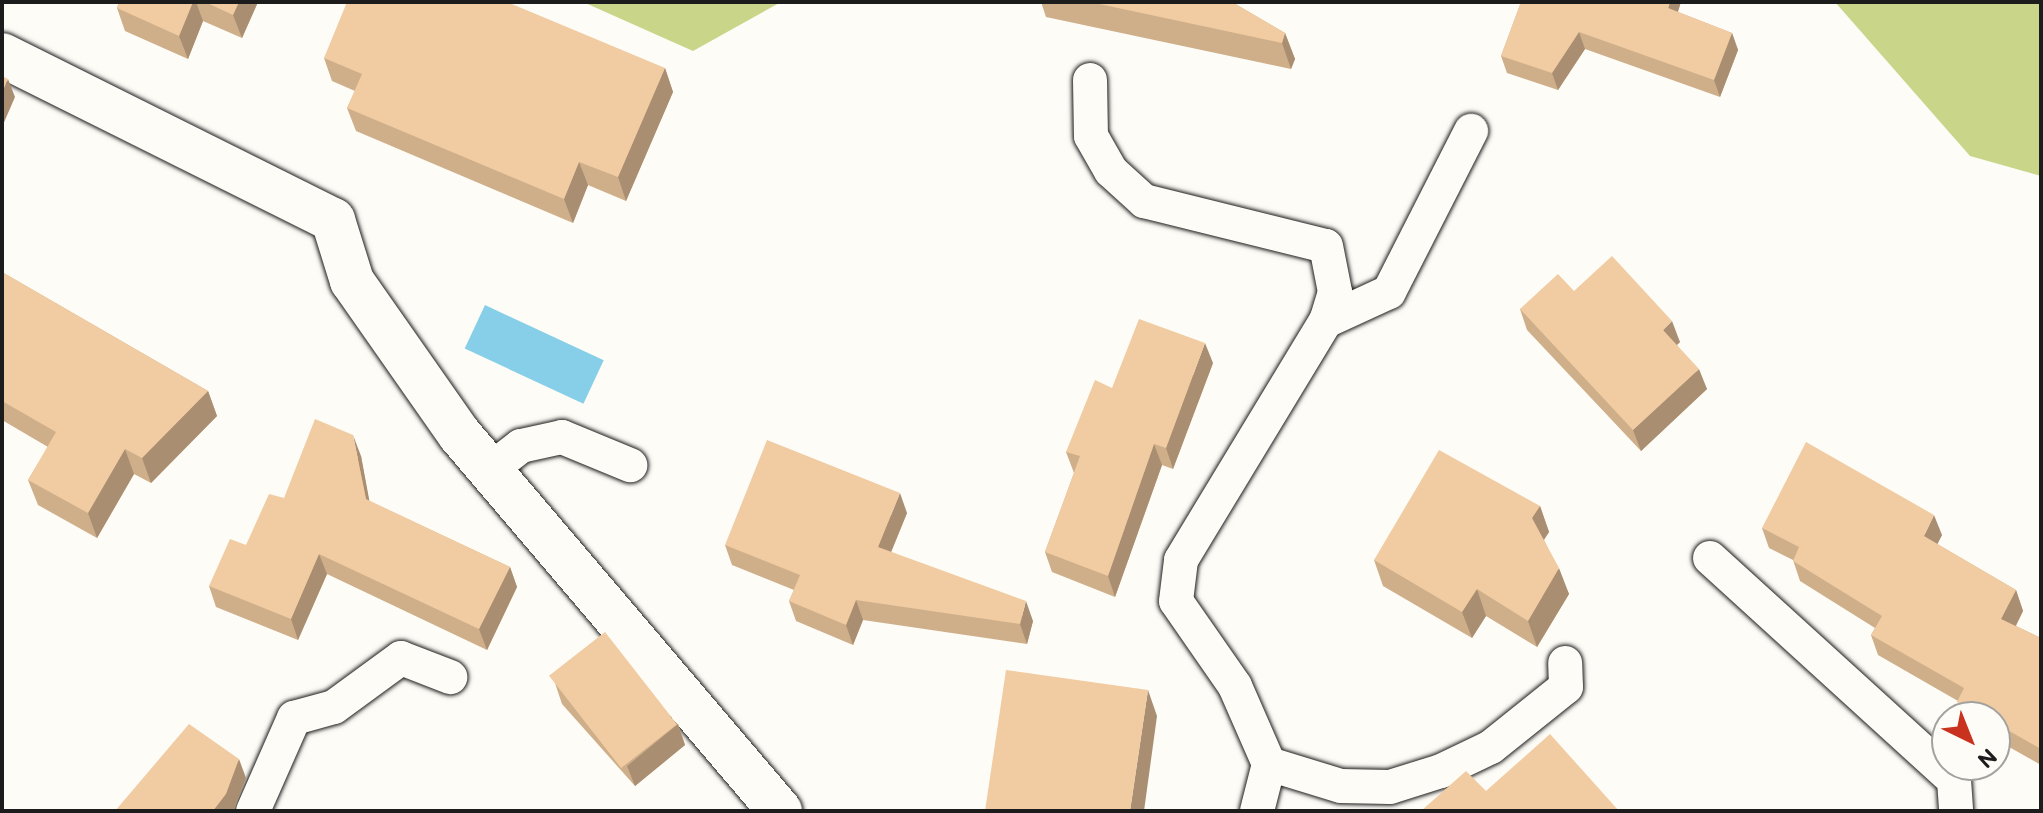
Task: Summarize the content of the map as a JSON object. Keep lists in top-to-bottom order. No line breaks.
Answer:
{"north":"bottom right"}
